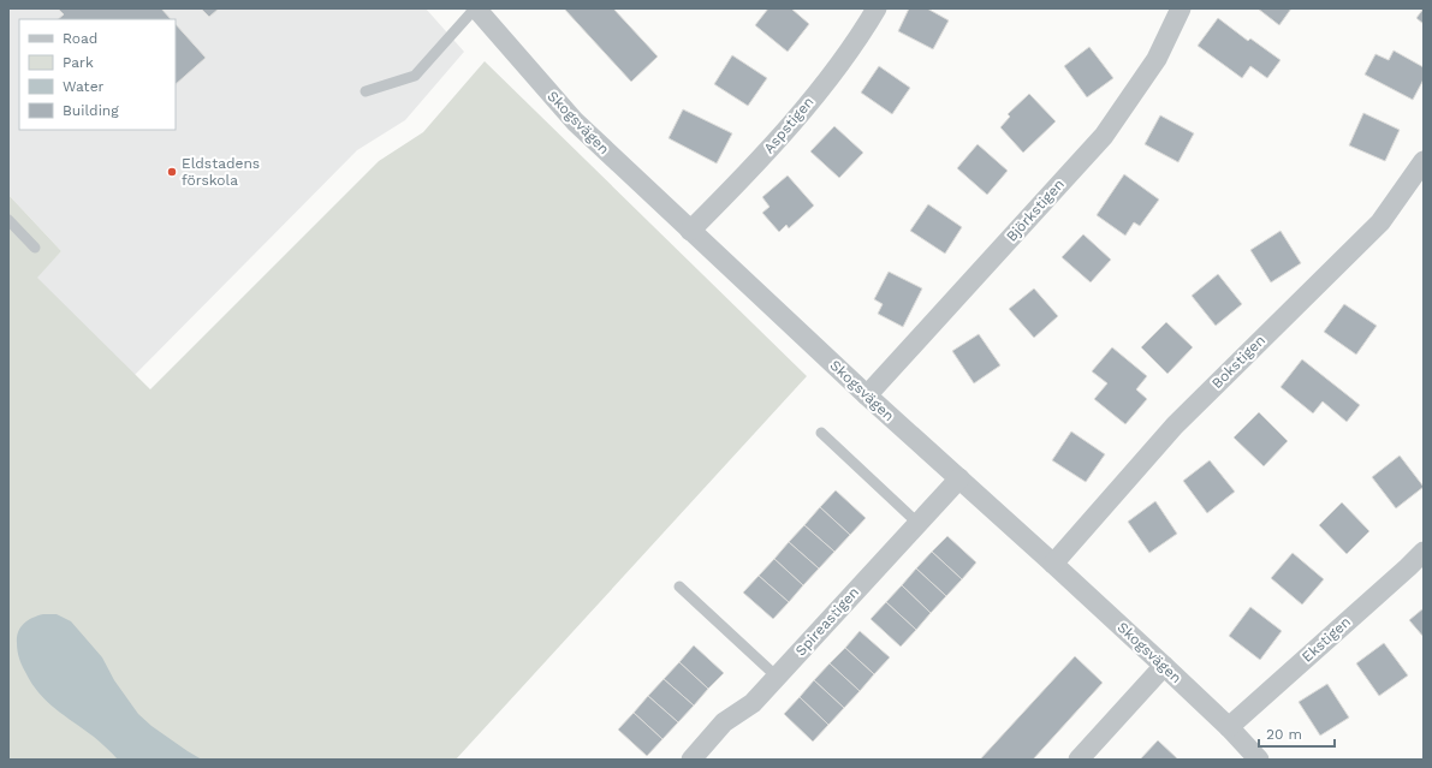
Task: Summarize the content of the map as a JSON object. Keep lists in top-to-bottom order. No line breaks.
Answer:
{"streets":{"street":["Skogsvägen","Aspstigen","Björkstigen","Bokstigen","Spireastigen","Ekstigen"]},"crossings":[["Skogsvägen","Aspstigen"],["Skogsvägen","Björkstigen"],["Skogsvägen","Bokstigen"],["Skogsvägen","Spireastigen"],["Skogsvägen","Ekstigen"]],"places":["Eldstadens förskola"],"legend":["Road","Park","Water","Building"],"scale_bar":"20 m"}
